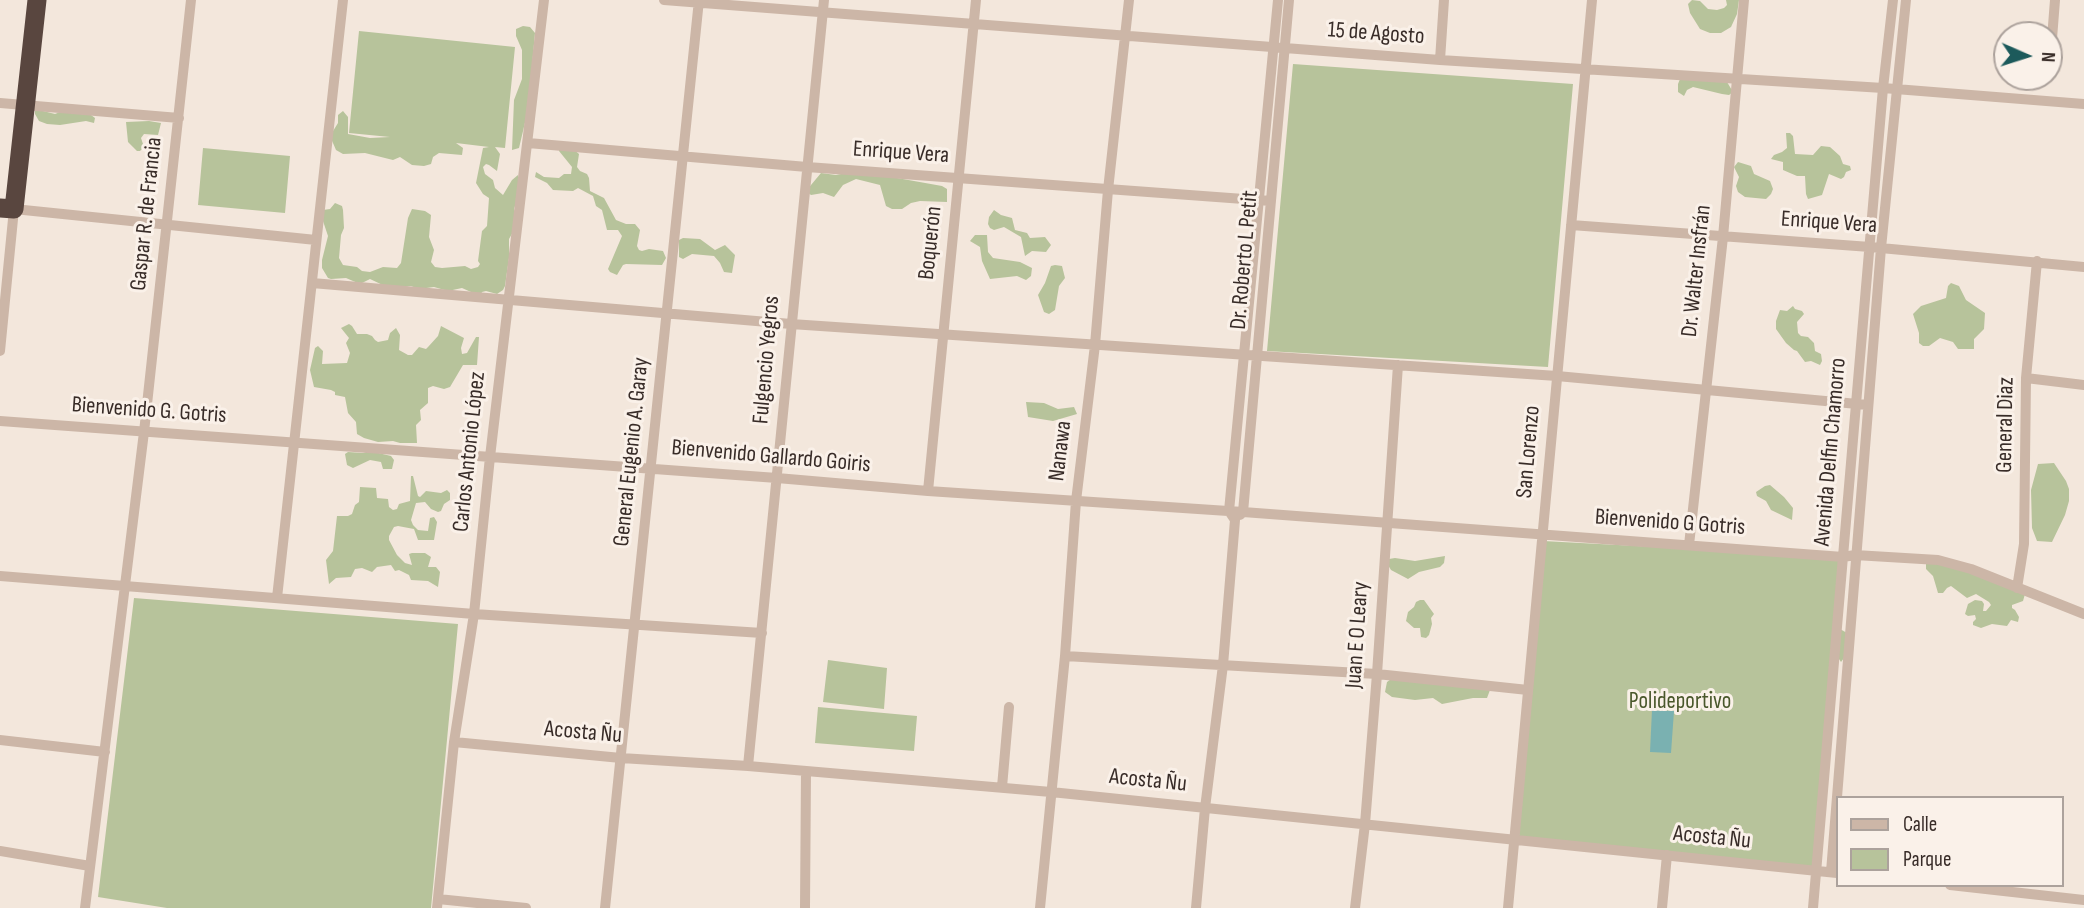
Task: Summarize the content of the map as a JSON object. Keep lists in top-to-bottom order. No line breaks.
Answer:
{"streets":{"street":["15 de Agosto","Enrique Vera","Gaspar R. de Francia","Boquerón","Dr. Roberto L Petit","Dr. Walter Insfrán","Fulgencio Yegros","Bienvenido G. Gotris","General Diaz","Nanawa","Carlos Antonio López","General Eugenio A. Garay","San Lorenzo","Avenida Delfin Chamorro","Bienvenido Gallardo Goiris","Bienvenido G Gotris","Juan E O Leary","Acosta Ñu"]},"crossings":[["15 de Agosto","Boquerón"],["15 de Agosto","Dr. Roberto L Petit"],["15 de Agosto","Dr. Walter Insfrán"],["15 de Agosto","Fulgencio Yegros"],["15 de Agosto","Nanawa"],["15 de Agosto","General Eugenio A. Garay"],["15 de Agosto","San Lorenzo"],["15 de Agosto","Avenida Delfin Chamorro"],["Enrique Vera","Boquerón"],["Enrique Vera","Dr. Roberto L Petit"],["Enrique Vera","Dr. Walter Insfrán"],["Enrique Vera","Fulgencio Yegros"],["Enrique Vera","General Diaz"],["Enrique Vera","Nanawa"],["Enrique Vera","Carlos Antonio López"],["Enrique Vera","General Eugenio A. Garay"],["Enrique Vera","San Lorenzo"],["Enrique Vera","Avenida Delfin Chamorro"],["Gaspar R. de Francia","Bienvenido G. Gotris"],["Boquerón","Bienvenido Gallardo Goiris"],["Dr. Roberto L Petit","Bienvenido Gallardo Goiris"],["Dr. Roberto L Petit","Bienvenido G Gotris"],["Dr. Roberto L Petit","Acosta Ñu"],["Dr. Walter Insfrán","Bienvenido G Gotris"],["Fulgencio Yegros","Bienvenido Gallardo Goiris"],["Fulgencio Yegros","Acosta Ñu"],["Bienvenido G. Gotris","Bienvenido Gallardo Goiris"],["General Diaz","Bienvenido G Gotris"],["Nanawa","Bienvenido Gallardo Goiris"],["Nanawa","Acosta Ñu"],["Carlos Antonio López","Bienvenido Gallardo Goiris"],["Carlos Antonio López","Acosta Ñu"],["General Eugenio A. Garay","Bienvenido Gallardo Goiris"],["General Eugenio A. Garay","Acosta Ñu"],["San Lorenzo","Bienvenido G Gotris"],["San Lorenzo","Acosta Ñu"],["Avenida Delfin Chamorro","Bienvenido G Gotris"],["Avenida Delfin Chamorro","Acosta Ñu"],["Bienvenido Gallardo Goiris","Bienvenido G Gotris"],["Bienvenido G Gotris","Juan E O Leary"],["Juan E O Leary","Acosta Ñu"]],"parks":["Polideportivo"],"legend":["Calle","Parque"],"north":"right"}
